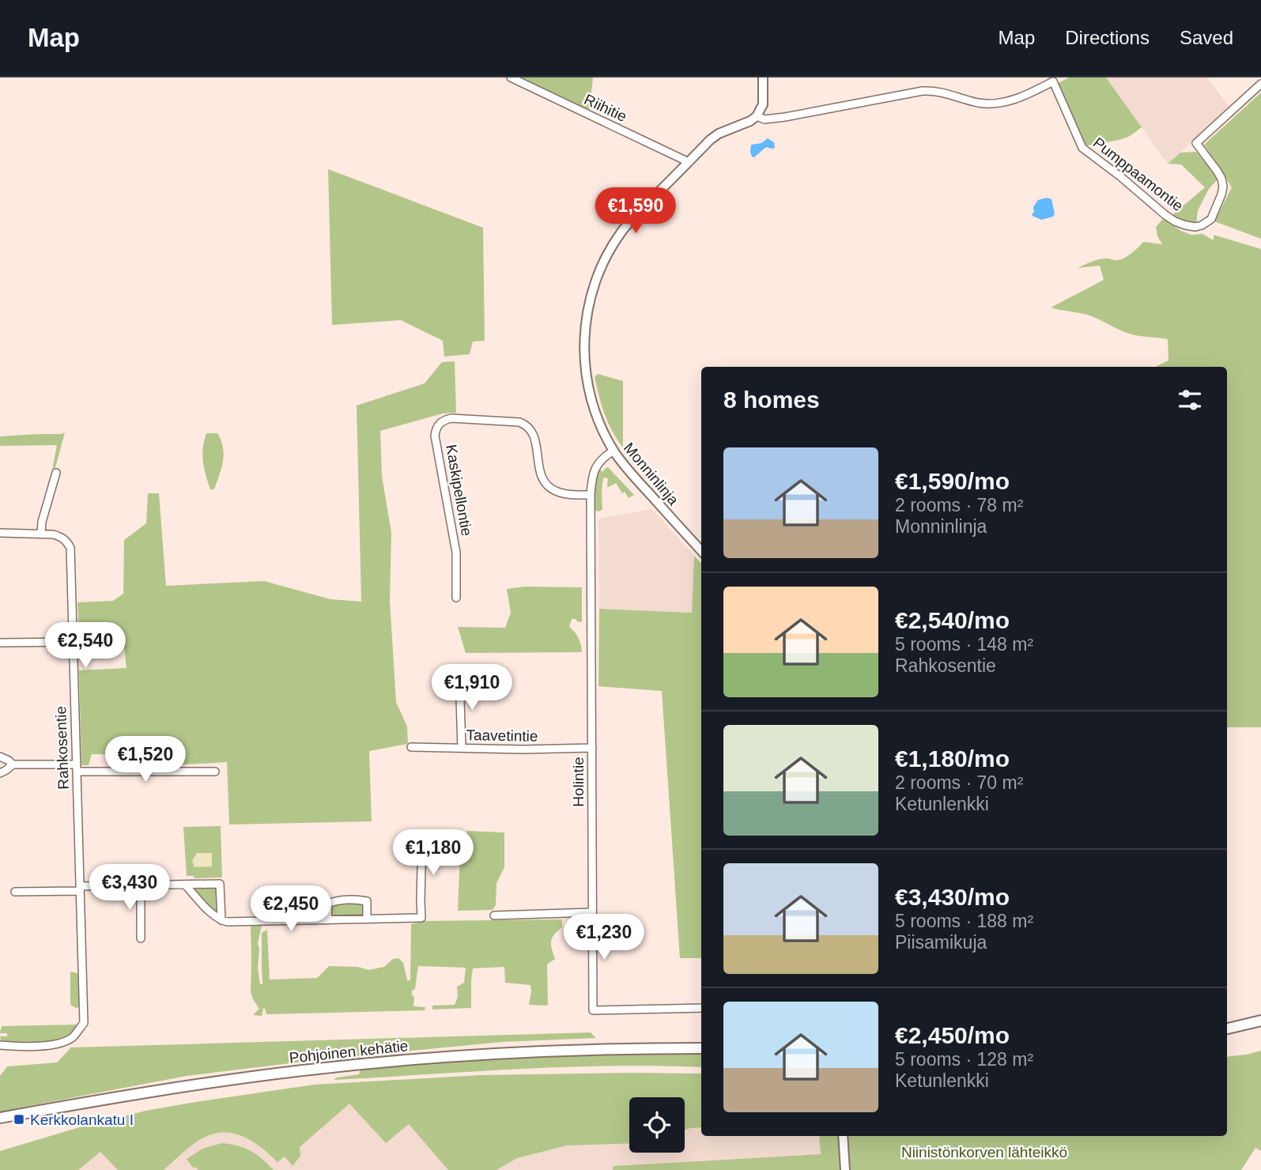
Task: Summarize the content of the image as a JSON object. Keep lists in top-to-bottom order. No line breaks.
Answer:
{"streets":{"main road":["Pohjoinen kehätie"],"street":["Riihitie","Pumppaamontie","Monninlinja","Kaskipellontie","Taavetintie","Rahkosentie","Holintie"]},"crossings":[["Riihitie","Monninlinja"],["Pumppaamontie","Monninlinja"],["Monninlinja","Holintie"],["Kaskipellontie","Holintie"],["Taavetintie","Holintie"]],"parks":["Niinistönkorven lähteikkö"],"places":{"transit":["Kerkkolankatu I"]},"page":{"header":"Map","nav":["Map","Directions","Saved"],"price":["€1,590","€2,540","€1,910","€1,520","€1,180","€3,430","€2,450","€1,230"],"heading":"8 homes","list":[{"name":"€1,590/mo","note":"2 rooms · 78 m² · Monninlinja"},{"name":"€2,540/mo","note":"5 rooms · 148 m² · Rahkosentie"},{"name":"€1,180/mo","note":"2 rooms · 70 m² · Ketunlenkki"},{"name":"€3,430/mo","note":"5 rooms · 188 m² · Piisamikuja"},{"name":"€2,450/mo","note":"5 rooms · 128 m² · Ketunlenkki"}]}}
